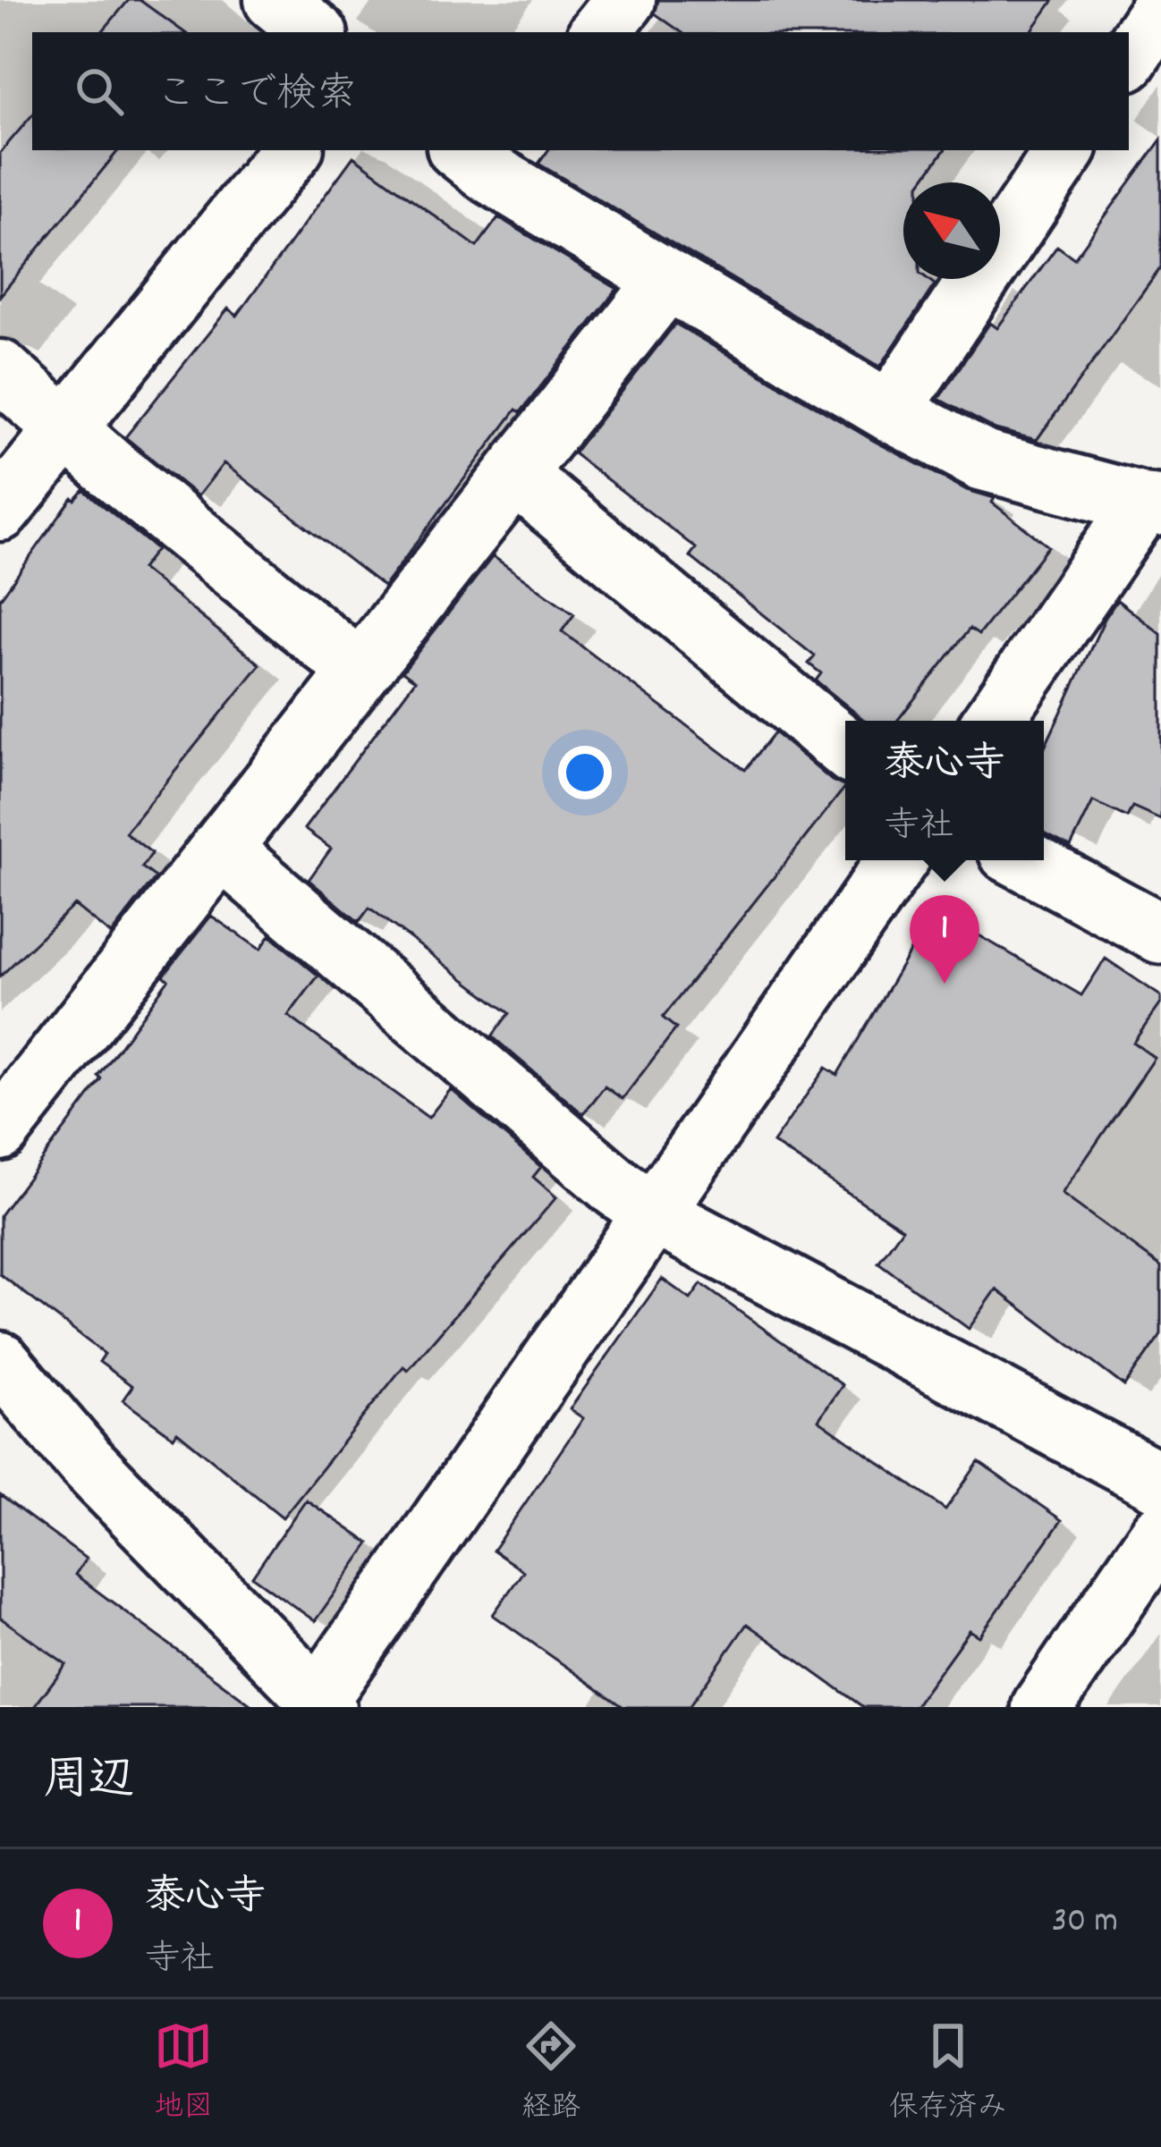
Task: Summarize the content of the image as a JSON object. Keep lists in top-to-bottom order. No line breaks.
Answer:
{"north":"top left","page":{"search":"ここで検索","popup":["泰心寺","寺社"],"pins":"1","heading":"周辺","list":[{"mark":"1","name":"泰心寺","note":"寺社","value":"30 m"}],"nav":["地図","経路","保存済み"]}}
